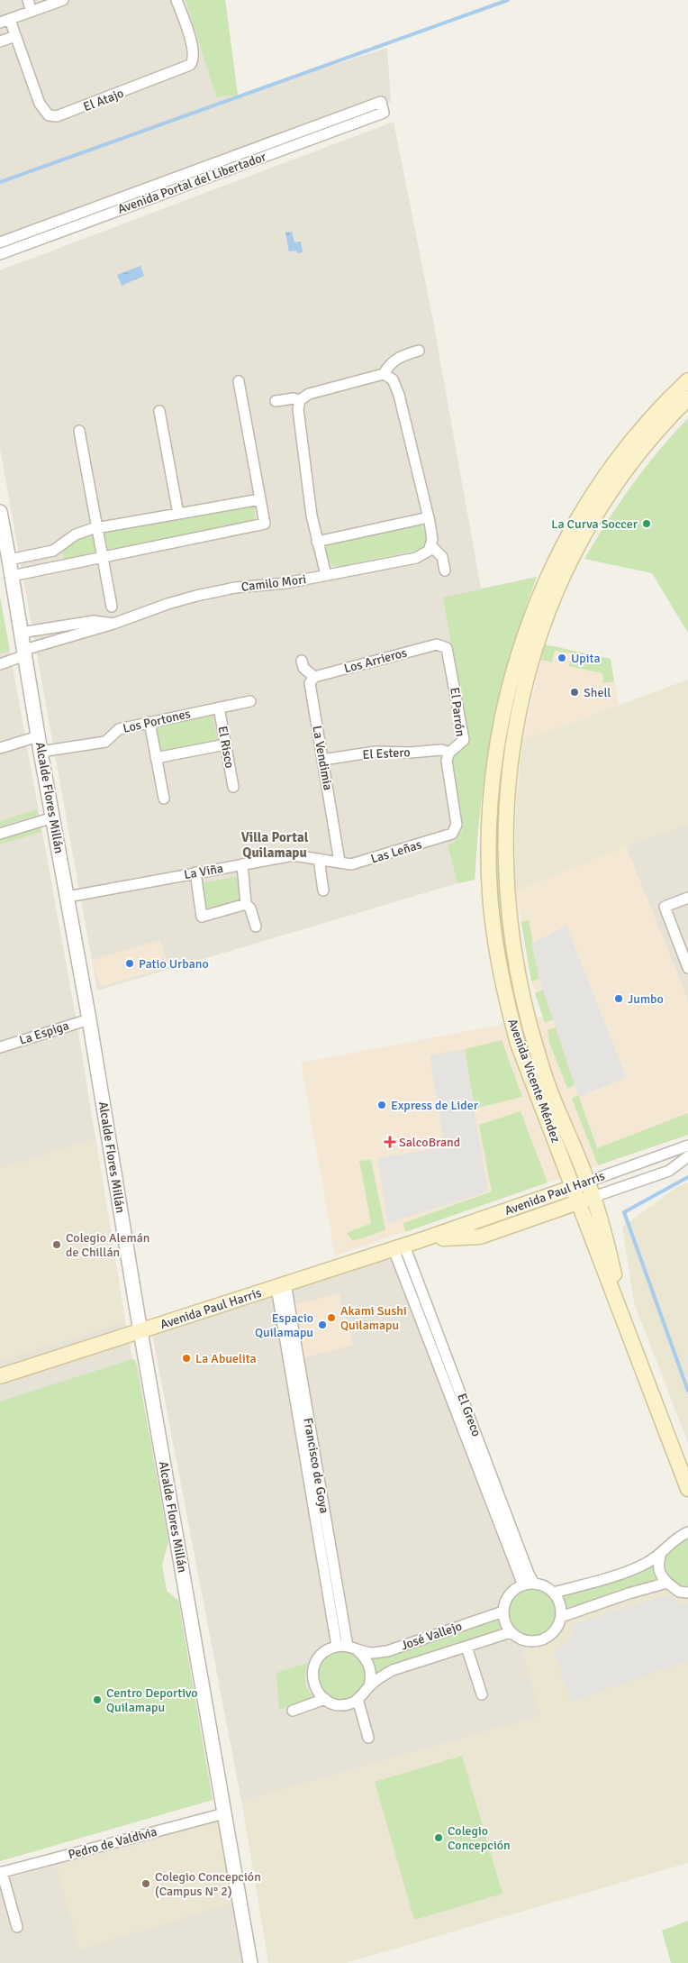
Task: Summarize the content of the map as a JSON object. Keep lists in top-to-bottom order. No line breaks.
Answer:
{"streets":{"main road":["Avenida Vicente Méndez","Avenida Paul Harris"],"street":["El Atajo","Avenida Portal del Libertador","Camilo Mori","Los Arrieros","El Parrón","Los Portones","El Risco","El Estero","La Vendimia","Alcalde Flores Millán","Las Leñas","La Viña","La Espiga","El Greco","Francisco de Goya","José Vallejo","Pedro de Valdivia"]},"crossings":[["Camilo Mori","Alcalde Flores Millán"],["Los Arrieros","El Parrón"],["Los Arrieros","La Vendimia"],["El Parrón","El Estero"],["El Parrón","Las Leñas"],["Los Portones","El Risco"],["Los Portones","Alcalde Flores Millán"],["El Estero","La Vendimia"],["La Vendimia","Las Leñas"],["La Vendimia","La Viña"],["Alcalde Flores Millán","La Viña"],["Alcalde Flores Millán","La Espiga"],["Alcalde Flores Millán","Avenida Paul Harris"],["Alcalde Flores Millán","Pedro de Valdivia"],["Las Leñas","La Viña"],["Avenida Vicente Méndez","Avenida Paul Harris"],["Avenida Paul Harris","El Greco"],["Avenida Paul Harris","Francisco de Goya"],["El Greco","José Vallejo"],["Francisco de Goya","José Vallejo"]],"districts":["Villa Portal Quilamapu"],"places":{"other":["La Curva Soccer","Upita","Shell","Patio Urbano","Jumbo","Express de Lider","Colegio Alemán de Chillán","Akami Sushi Quilamapu","Espacio Quilamapu","La Abuelita","Centro Deportivo Quilamapu","Colegio Concepción","Colegio Concepción (Campus N° 2)"],"health":["SalcoBrand"]}}
